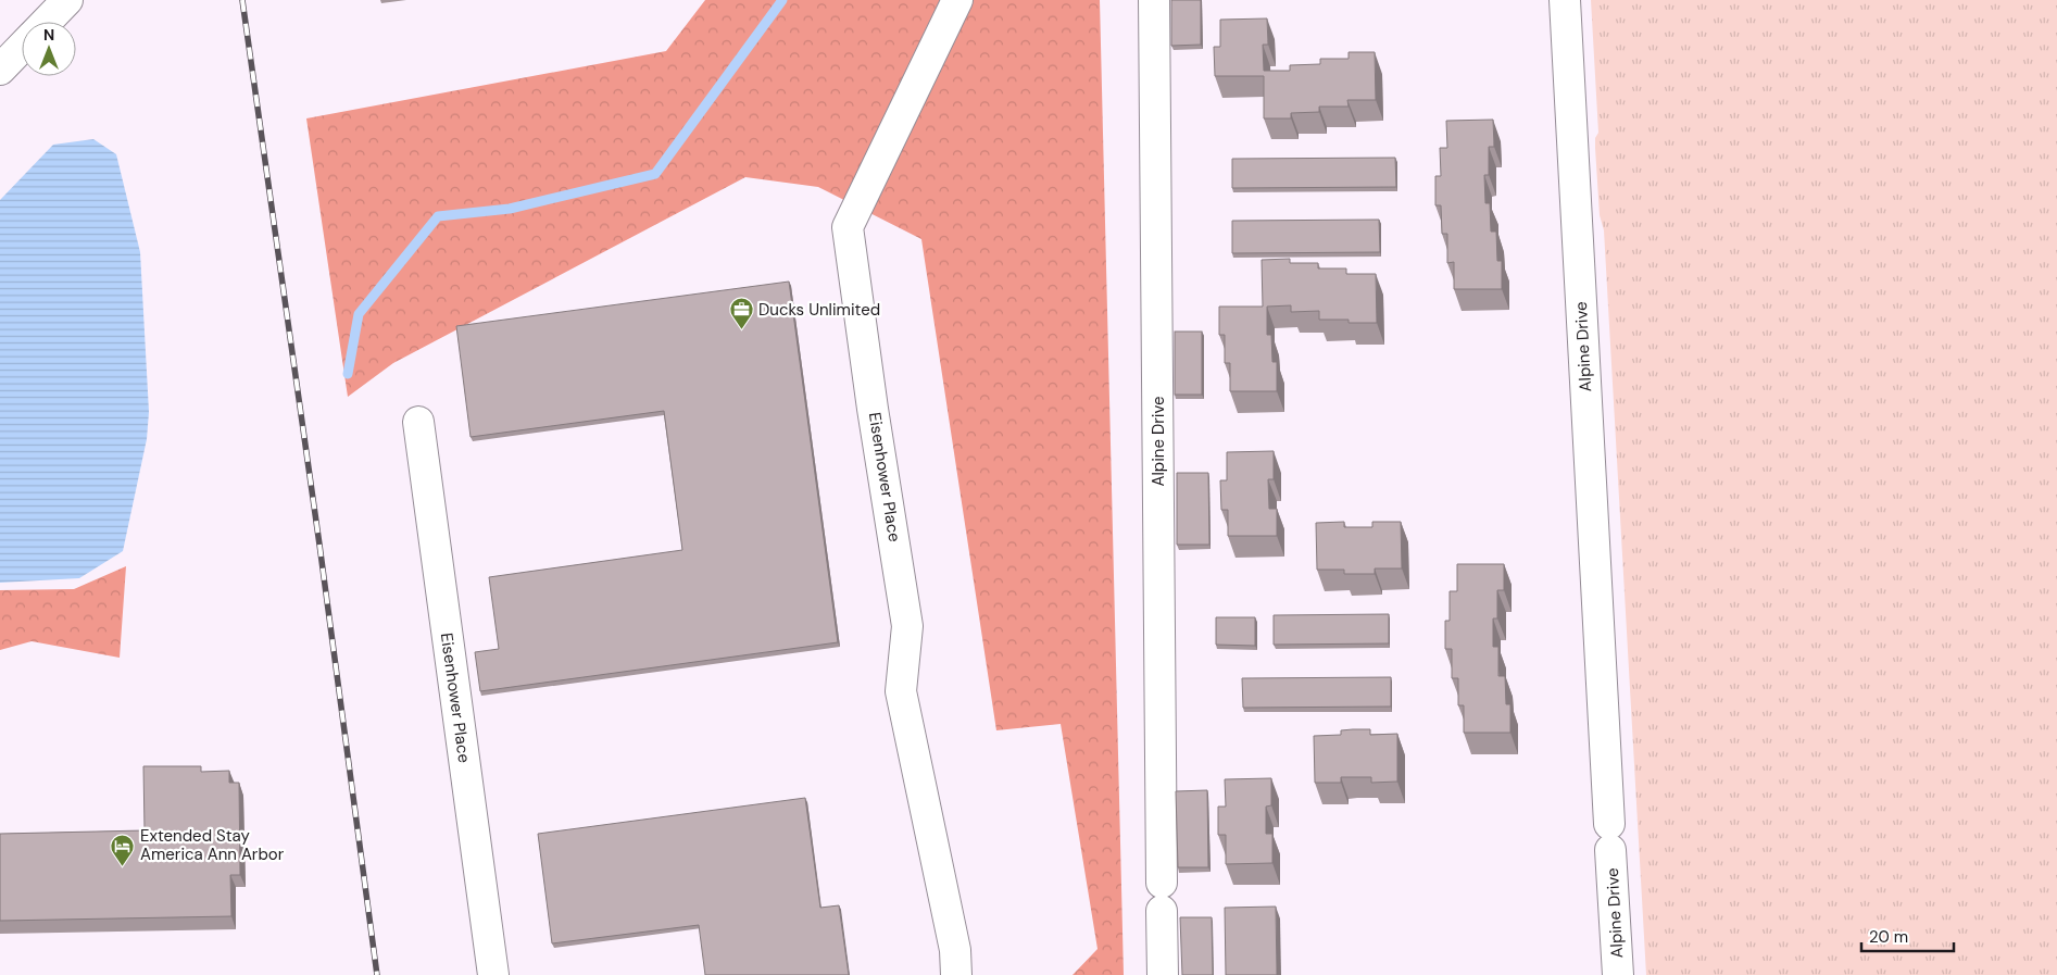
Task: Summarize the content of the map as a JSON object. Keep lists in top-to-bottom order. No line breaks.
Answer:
{"streets":{"street":["Alpine Drive","Eisenhower Place"]},"places":{"office":["Ducks Unlimited"],"hotel":["Extended Stay America Ann Arbor"]},"scale_bar":"20 m","north":"top"}
